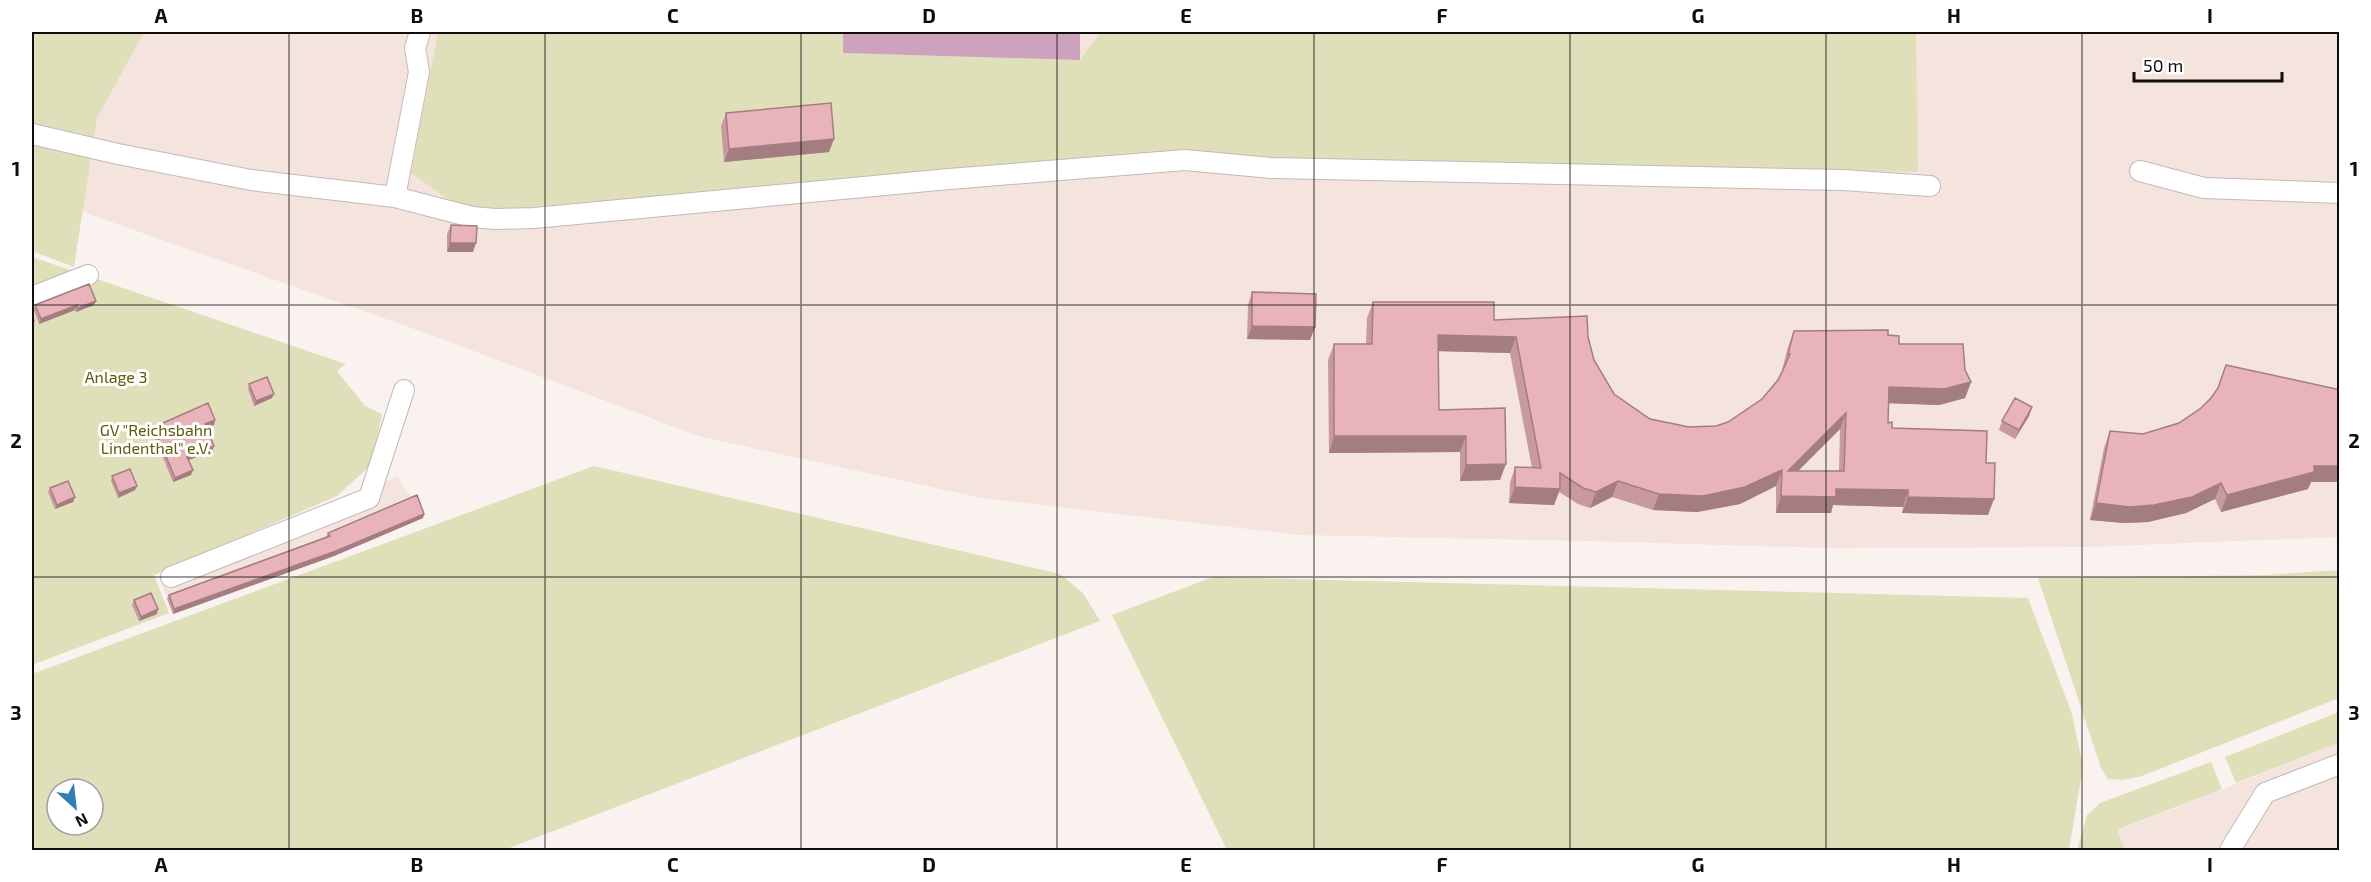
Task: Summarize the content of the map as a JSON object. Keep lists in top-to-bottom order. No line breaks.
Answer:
{"parks":["Anlage 3","GV \"Reichsbahn Lindenthal\" e.V."],"scale_bar":"50 m","north":"bottom right","grid":{"columns":["A","B","C","D","E","F","G","H","I"],"rows":["1","2","3"]}}
